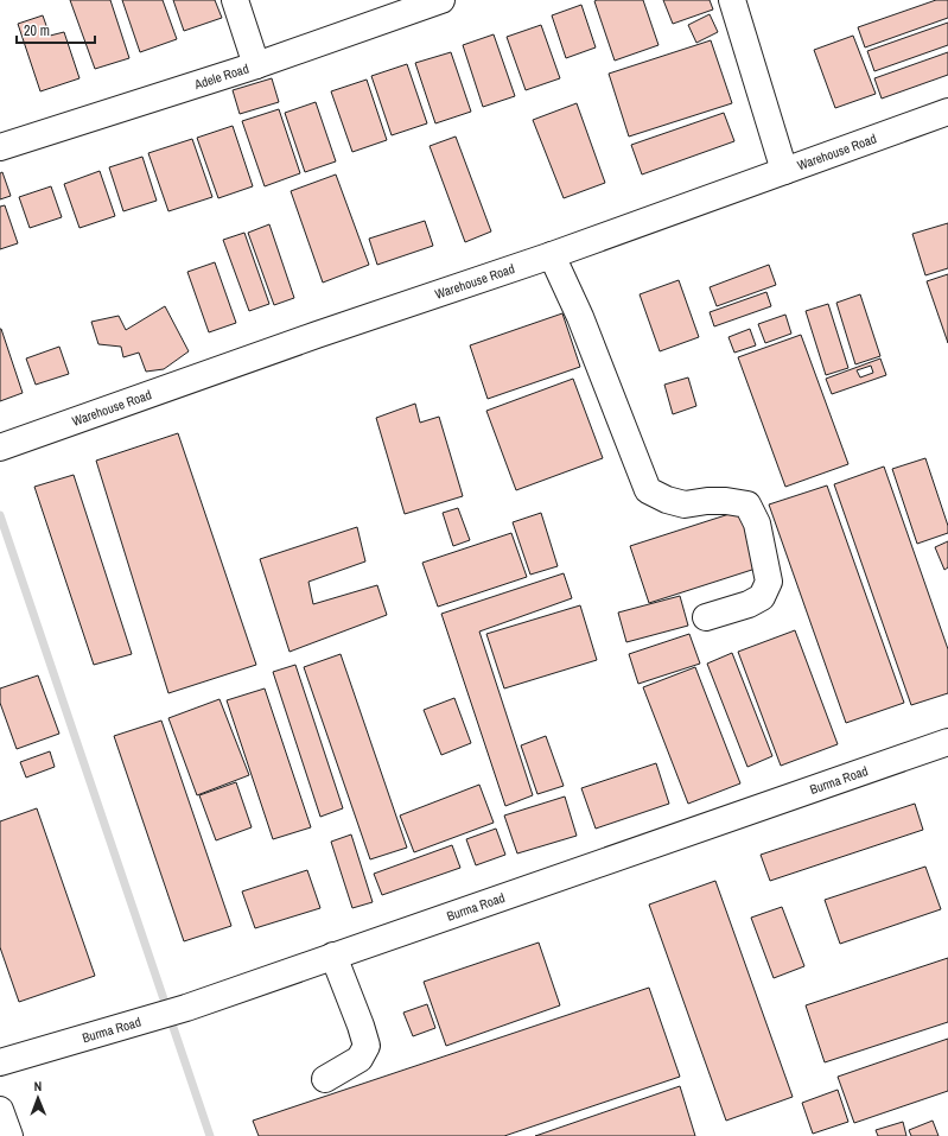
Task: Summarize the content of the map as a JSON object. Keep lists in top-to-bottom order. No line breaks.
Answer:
{"streets":{"street":["Adele Road","Warehouse Road","Burma Road"]},"scale_bar":"20 m","north":"top"}
